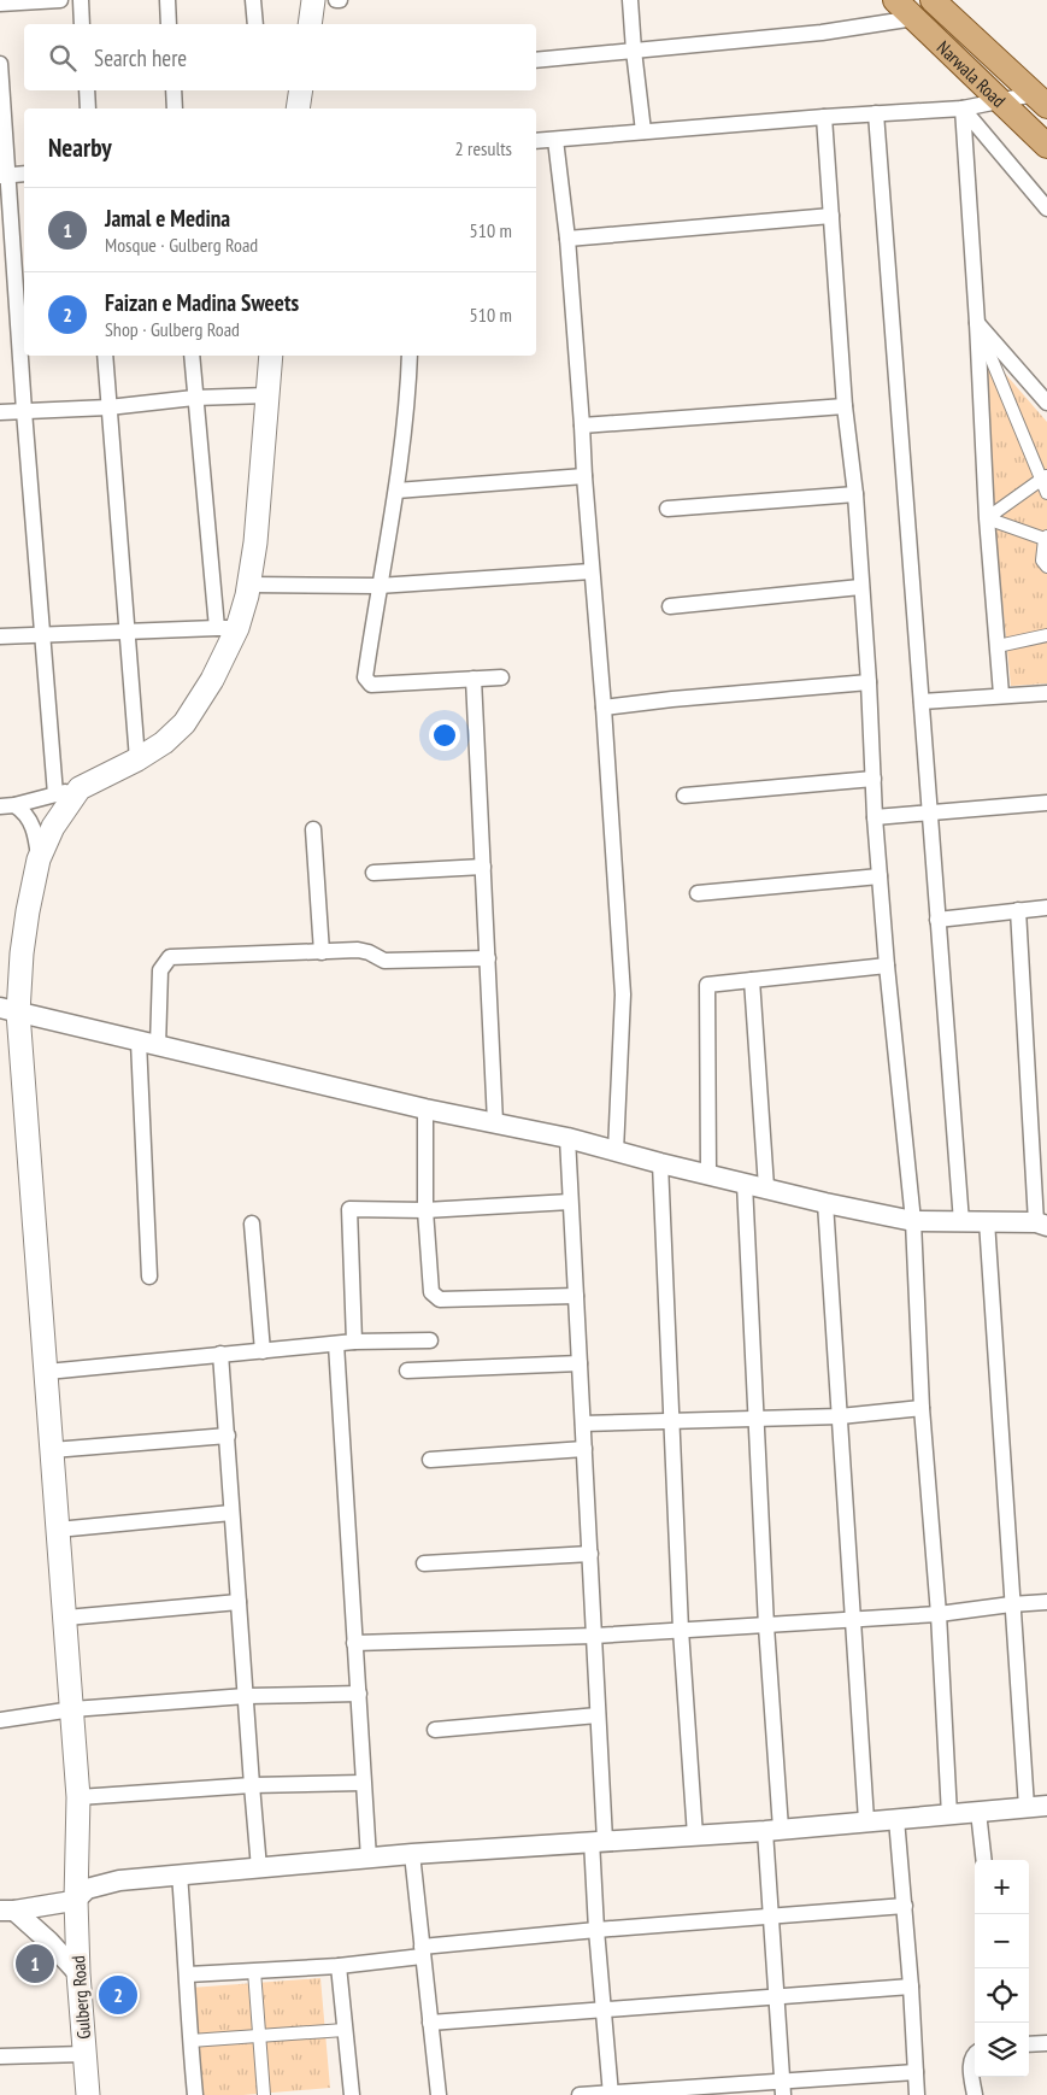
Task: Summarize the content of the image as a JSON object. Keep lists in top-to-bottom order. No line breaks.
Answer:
{"streets":{"main road":["Narwala Road","Gulberg Road"]},"page":{"search":"Search here","heading":["Nearby","2 results"],"list":[{"mark":"1","name":"Jamal e Medina","note":"Mosque · Gulberg Road","value":"510 m"},{"mark":"2","name":"Faizan e Madina Sweets","note":"Shop · Gulberg Road","value":"510 m"}],"map_buttons":["+","−"],"pins":["1","2"]}}
